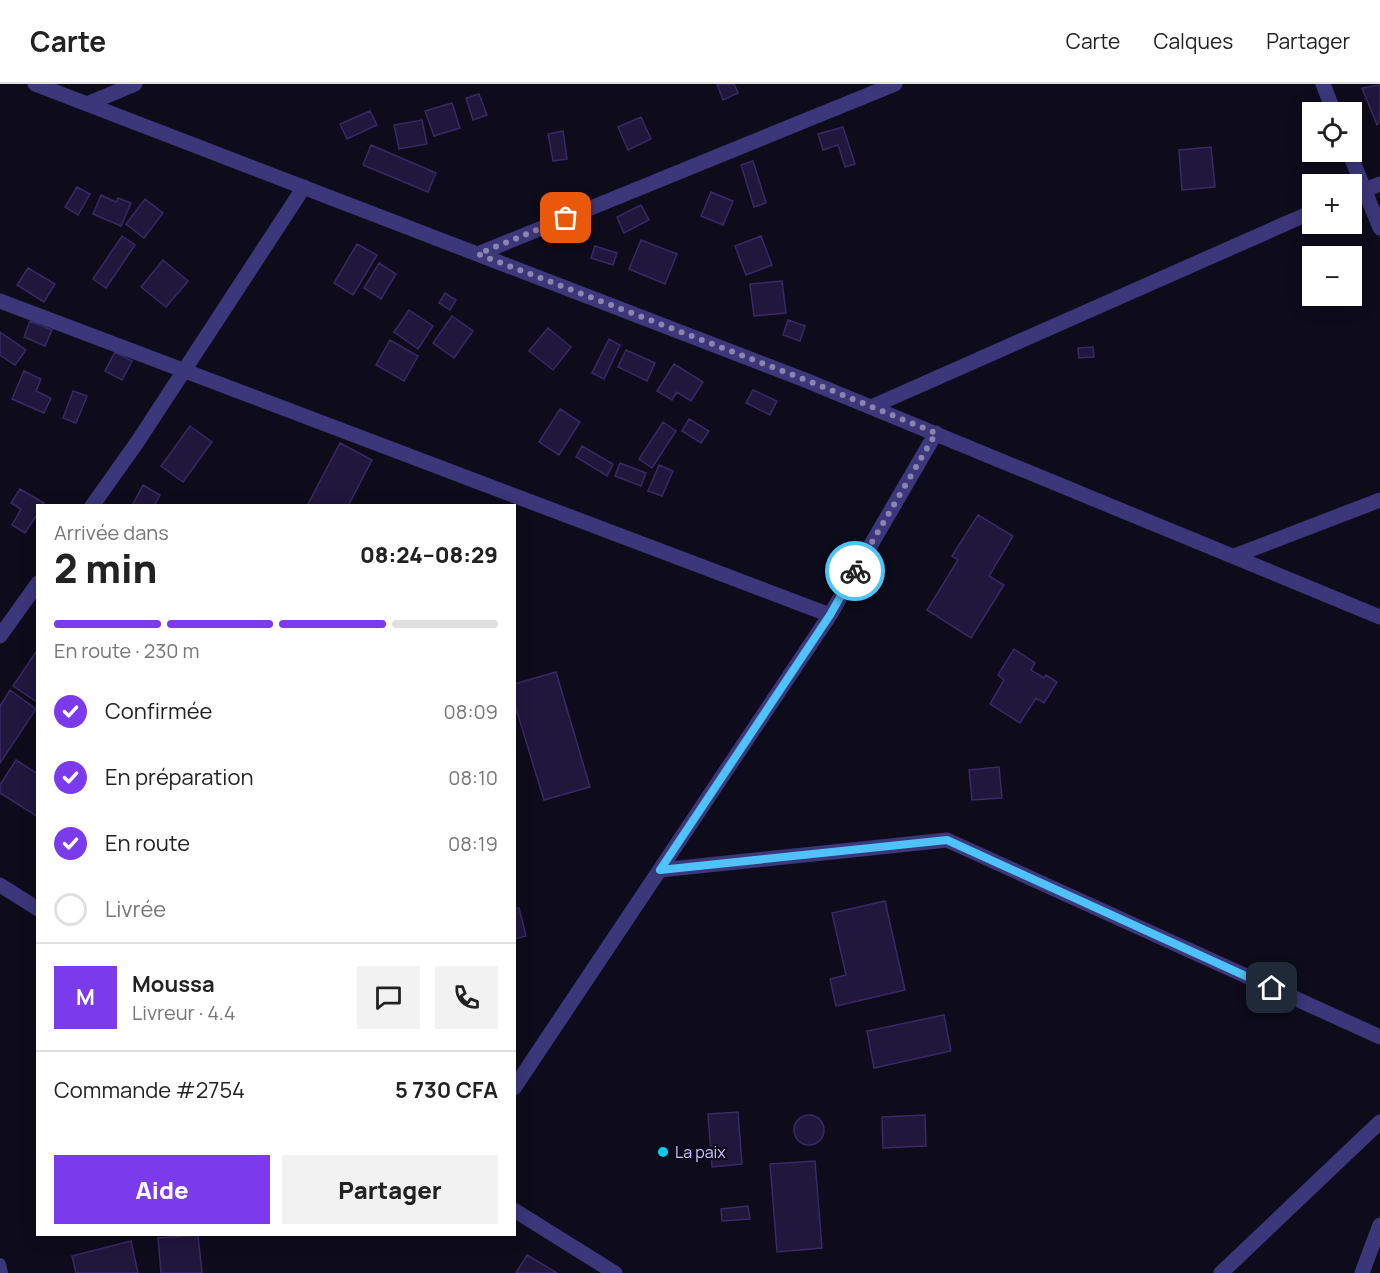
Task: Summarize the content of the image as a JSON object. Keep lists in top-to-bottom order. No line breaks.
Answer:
{"places":["La paix"],"page":{"header":"Carte","nav":["Carte","Calques","Partager"],"map_buttons":["+","−"],"heading":["2 min","Arrivée dans","08:24–08:29"],"panel":["Moussa","Livreur · 4.4","Commande #2754","5 730 CFA"],"bar":"En route · 230 m","list":[["Confirmée","08:09"],["En préparation","08:10"],["En route","08:19"],"Livrée"],"round":"M","buttons":["Aide","Partager"]}}
